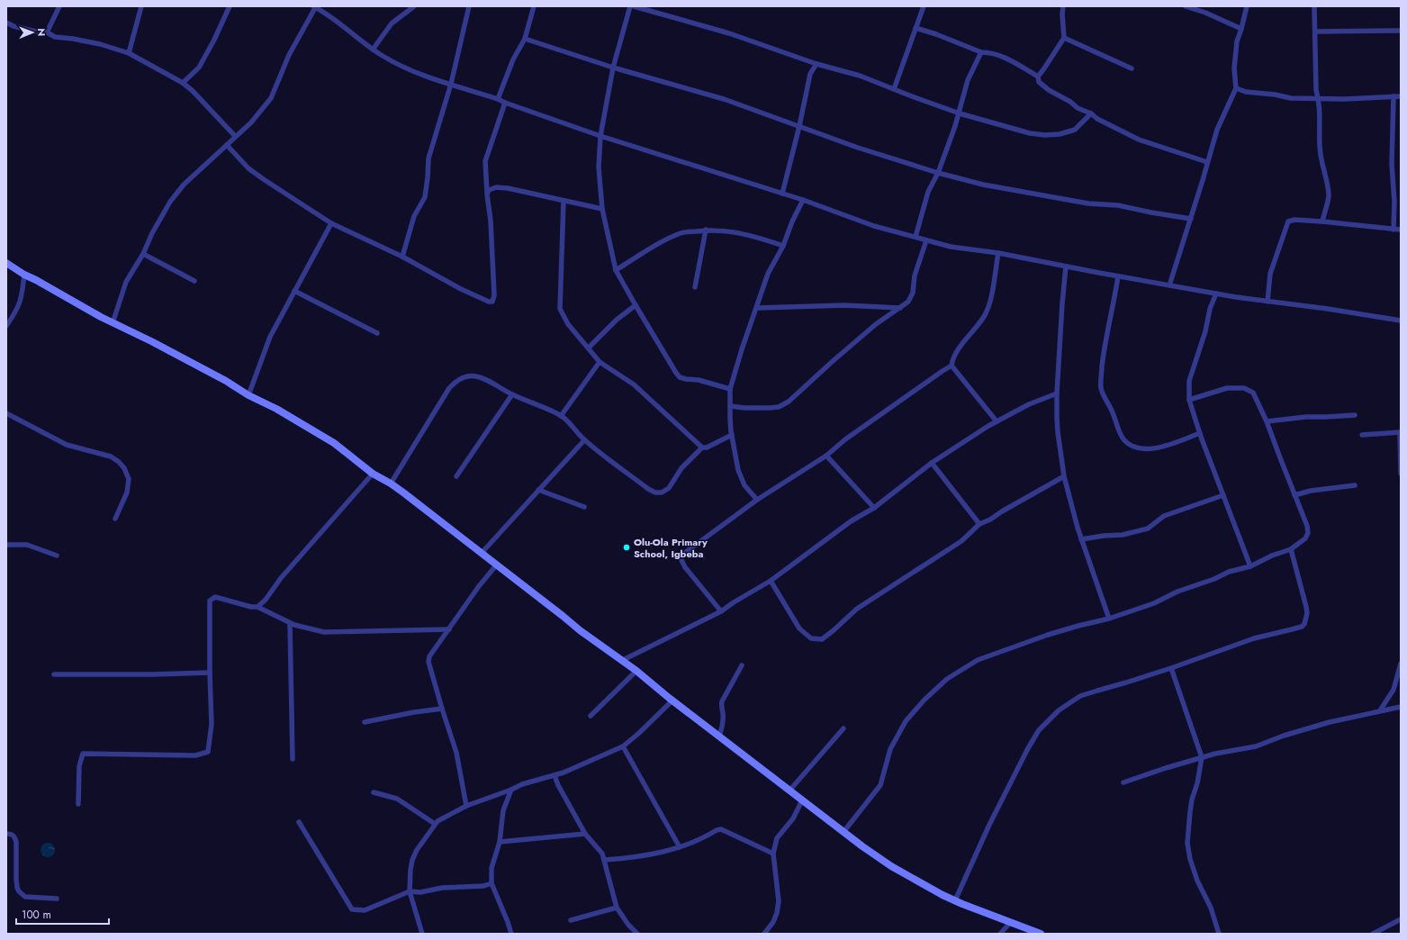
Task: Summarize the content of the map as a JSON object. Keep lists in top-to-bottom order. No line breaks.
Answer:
{"places":["Olu-Ola Primary School, Igbeba"],"scale_bar":"100 m","north":"right"}
